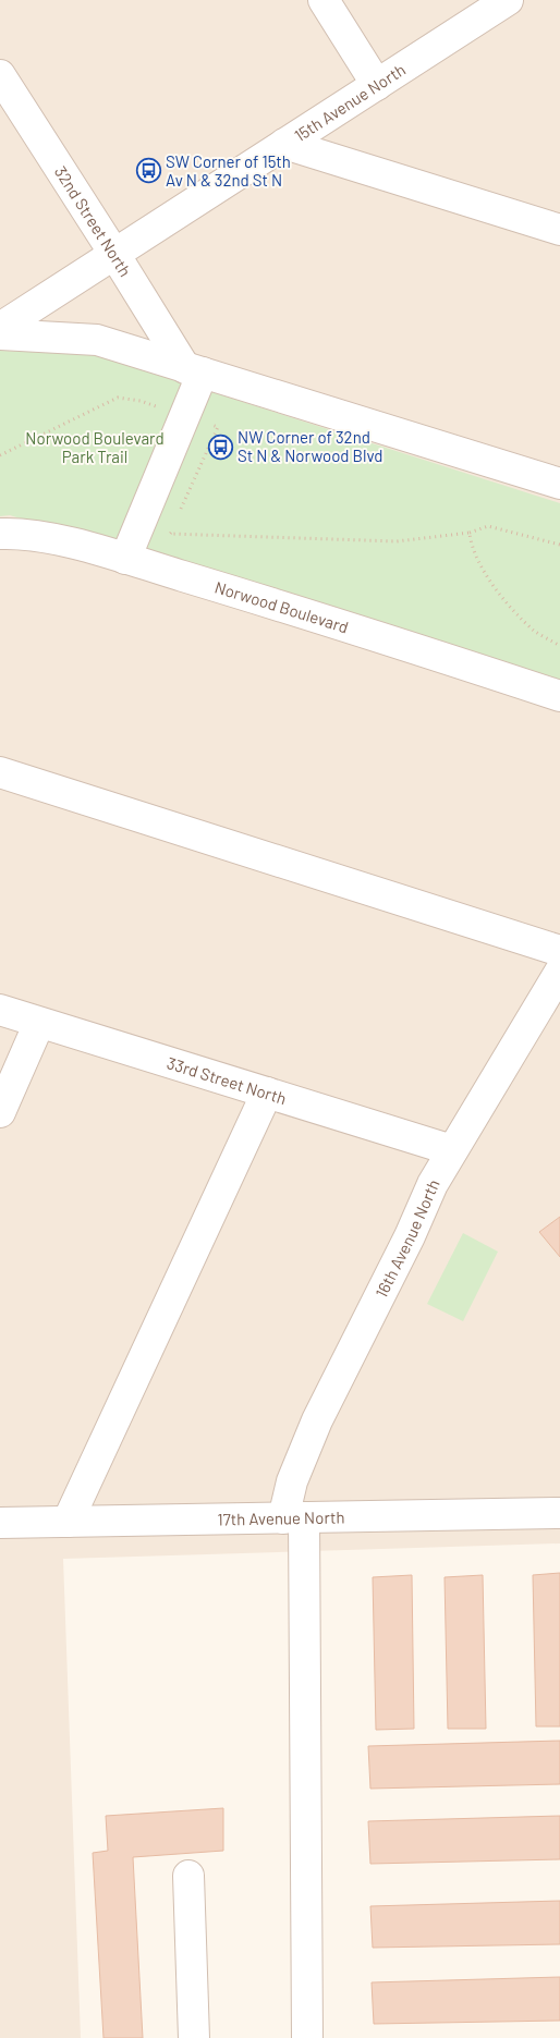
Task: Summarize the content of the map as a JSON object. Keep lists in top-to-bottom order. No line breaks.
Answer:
{"streets":{"street":["15th Avenue North","32nd Street North","Norwood Boulevard","33rd Street North","16th Avenue North","17th Avenue North"]},"crossings":[["15th Avenue North","32nd Street North"],["33rd Street North","16th Avenue North"],["16th Avenue North","17th Avenue North"]],"parks":["Norwood Boulevard Park Trail"],"places":{"bus stop":["SW Corner of 15th Av N & 32nd St N","NW Corner of 32nd St N & Norwood Blvd"]}}
